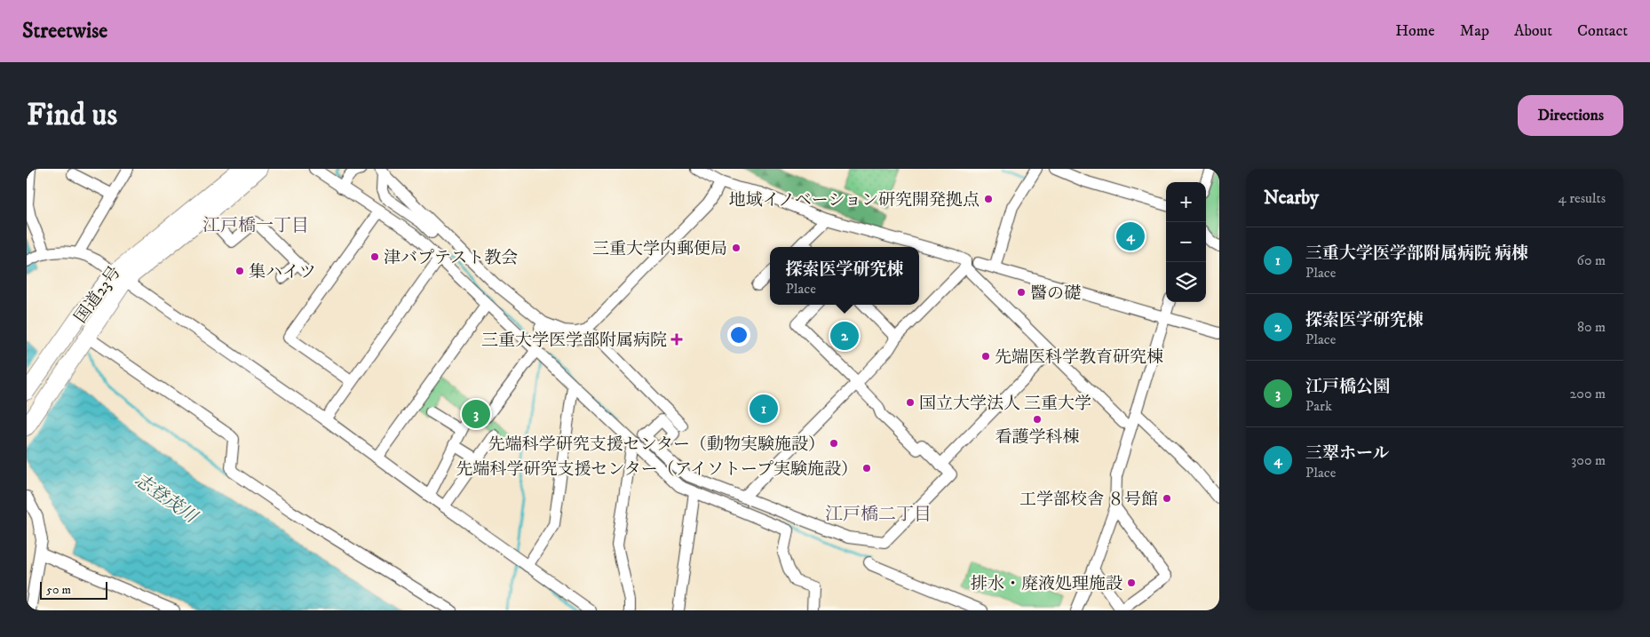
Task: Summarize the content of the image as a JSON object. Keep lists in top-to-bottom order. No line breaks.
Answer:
{"streets":{"highway":["国道23号"]},"districts":["江戸橋一丁目","江戸橋二丁目"],"water":["志登茂川"],"places":{"other":["地域イノベーション研究開発拠点","三重大学内郵便局","津バプテスト教会","集ハイツ","醫の礎","先端医科学教育研究棟","国立大学法人 三重大学","看護学科棟","先端科学研究支援センター（動物実験施設）","先端科学研究支援センター（アイソトープ実験施設）","工学部校舎 ８号館","排水・廃液処理施設"],"health":["三重大学医学部附属病院"]},"scale_bar":"50 m","page":{"header":"Streetwise","nav":["Home","Map","About","Contact"],"buttons":"Directions","title":"Find us","heading":["Nearby","4 results"],"map_buttons":["+","−"],"pins":["4","2","1","3"],"list":[{"mark":"1","name":"三重大学医学部附属病院 病棟","note":"Place","value":"60 m"},{"mark":"2","name":"探索医学研究棟","note":"Place","value":"80 m"},{"mark":"3","name":"江戸橋公園","note":"Park","value":"200 m"},{"mark":"4","name":"三翠ホール","note":"Place","value":"300 m"}],"popup":["探索医学研究棟","Place"],"scale":"50 m"}}
